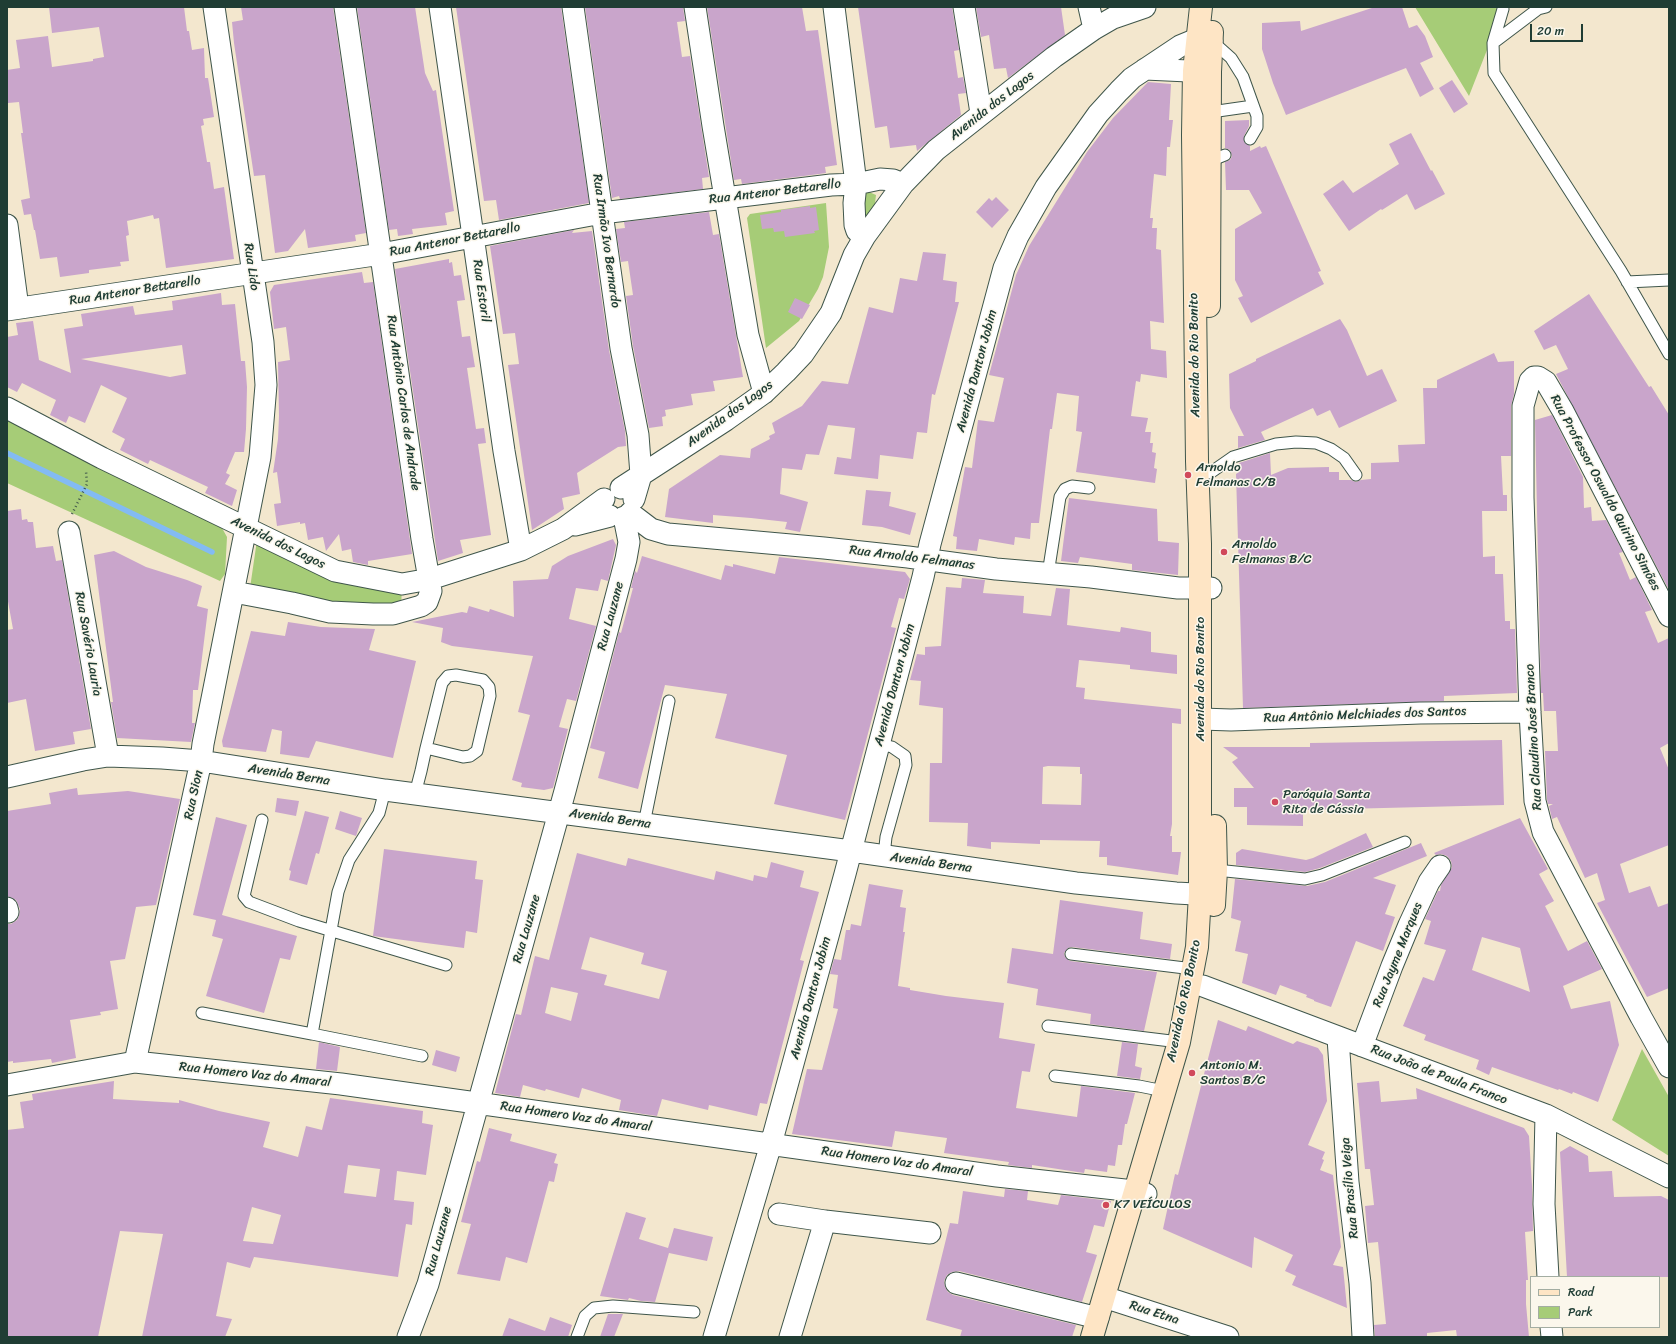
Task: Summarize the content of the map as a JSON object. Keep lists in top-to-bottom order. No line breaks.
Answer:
{"streets":{"main road":["Avenida do Rio Bonito"],"street":["Avenida dos Lagos","Rua Antenor Bettarello","Rua Irmão Ivo Bernardo","Rua Lido","Rua Estoril","Avenida Danton Jobim","Rua Antônio Carlos de Andrade","Rua Professor Oswaldo Quirino Simões","Rua Arnoldo Felmanas","Rua Lauzane","Rua Savério Lauria","Rua Antônio Melchiades dos Santos","Rua Claudino José Branco","Avenida Berna","Rua Sion","Rua Jayme Marques","Rua Homero Vaz do Amaral","Rua João de Paula Franco","Rua Brasílio Veiga","Rua Etna"]},"crossings":[["Avenida dos Lagos","Rua Antenor Bettarello"],["Avenida dos Lagos","Rua Irmão Ivo Bernardo"],["Avenida dos Lagos","Rua Lido"],["Avenida dos Lagos","Rua Estoril"],["Avenida dos Lagos","Rua Antônio Carlos de Andrade"],["Avenida dos Lagos","Rua Arnoldo Felmanas"],["Avenida dos Lagos","Rua Lauzane"],["Avenida dos Lagos","Rua Sion"],["Rua Antenor Bettarello","Rua Irmão Ivo Bernardo"],["Rua Antenor Bettarello","Rua Lido"],["Rua Antenor Bettarello","Rua Estoril"],["Rua Antenor Bettarello","Rua Antônio Carlos de Andrade"],["Rua Lido","Rua Sion"],["Avenida do Rio Bonito","Avenida Danton Jobim"],["Avenida do Rio Bonito","Rua Arnoldo Felmanas"],["Avenida do Rio Bonito","Rua Antônio Melchiades dos Santos"],["Avenida do Rio Bonito","Avenida Berna"],["Avenida do Rio Bonito","Rua Homero Vaz do Amaral"],["Avenida do Rio Bonito","Rua João de Paula Franco"],["Avenida do Rio Bonito","Rua Etna"],["Avenida Danton Jobim","Rua Arnoldo Felmanas"],["Avenida Danton Jobim","Avenida Berna"],["Avenida Danton Jobim","Rua Homero Vaz do Amaral"],["Rua Antônio Carlos de Andrade","Rua Sion"],["Rua Professor Oswaldo Quirino Simões","Rua Claudino José Branco"],["Rua Arnoldo Felmanas","Rua Lauzane"],["Rua Lauzane","Avenida Berna"],["Rua Lauzane","Rua Homero Vaz do Amaral"],["Rua Savério Lauria","Avenida Berna"],["Rua Antônio Melchiades dos Santos","Rua Claudino José Branco"],["Avenida Berna","Rua Sion"],["Rua Sion","Rua Homero Vaz do Amaral"],["Rua Jayme Marques","Rua João de Paula Franco"],["Rua João de Paula Franco","Rua Brasílio Veiga"]],"places":["Arnoldo Felmanas C/B","Arnoldo Felmanas B/C","Paróquia Santa Rita de Cássia","Antonio M. Santos B/C","K7 VEÍCULOS"],"legend":["Road","Park"],"scale_bar":"20 m"}
